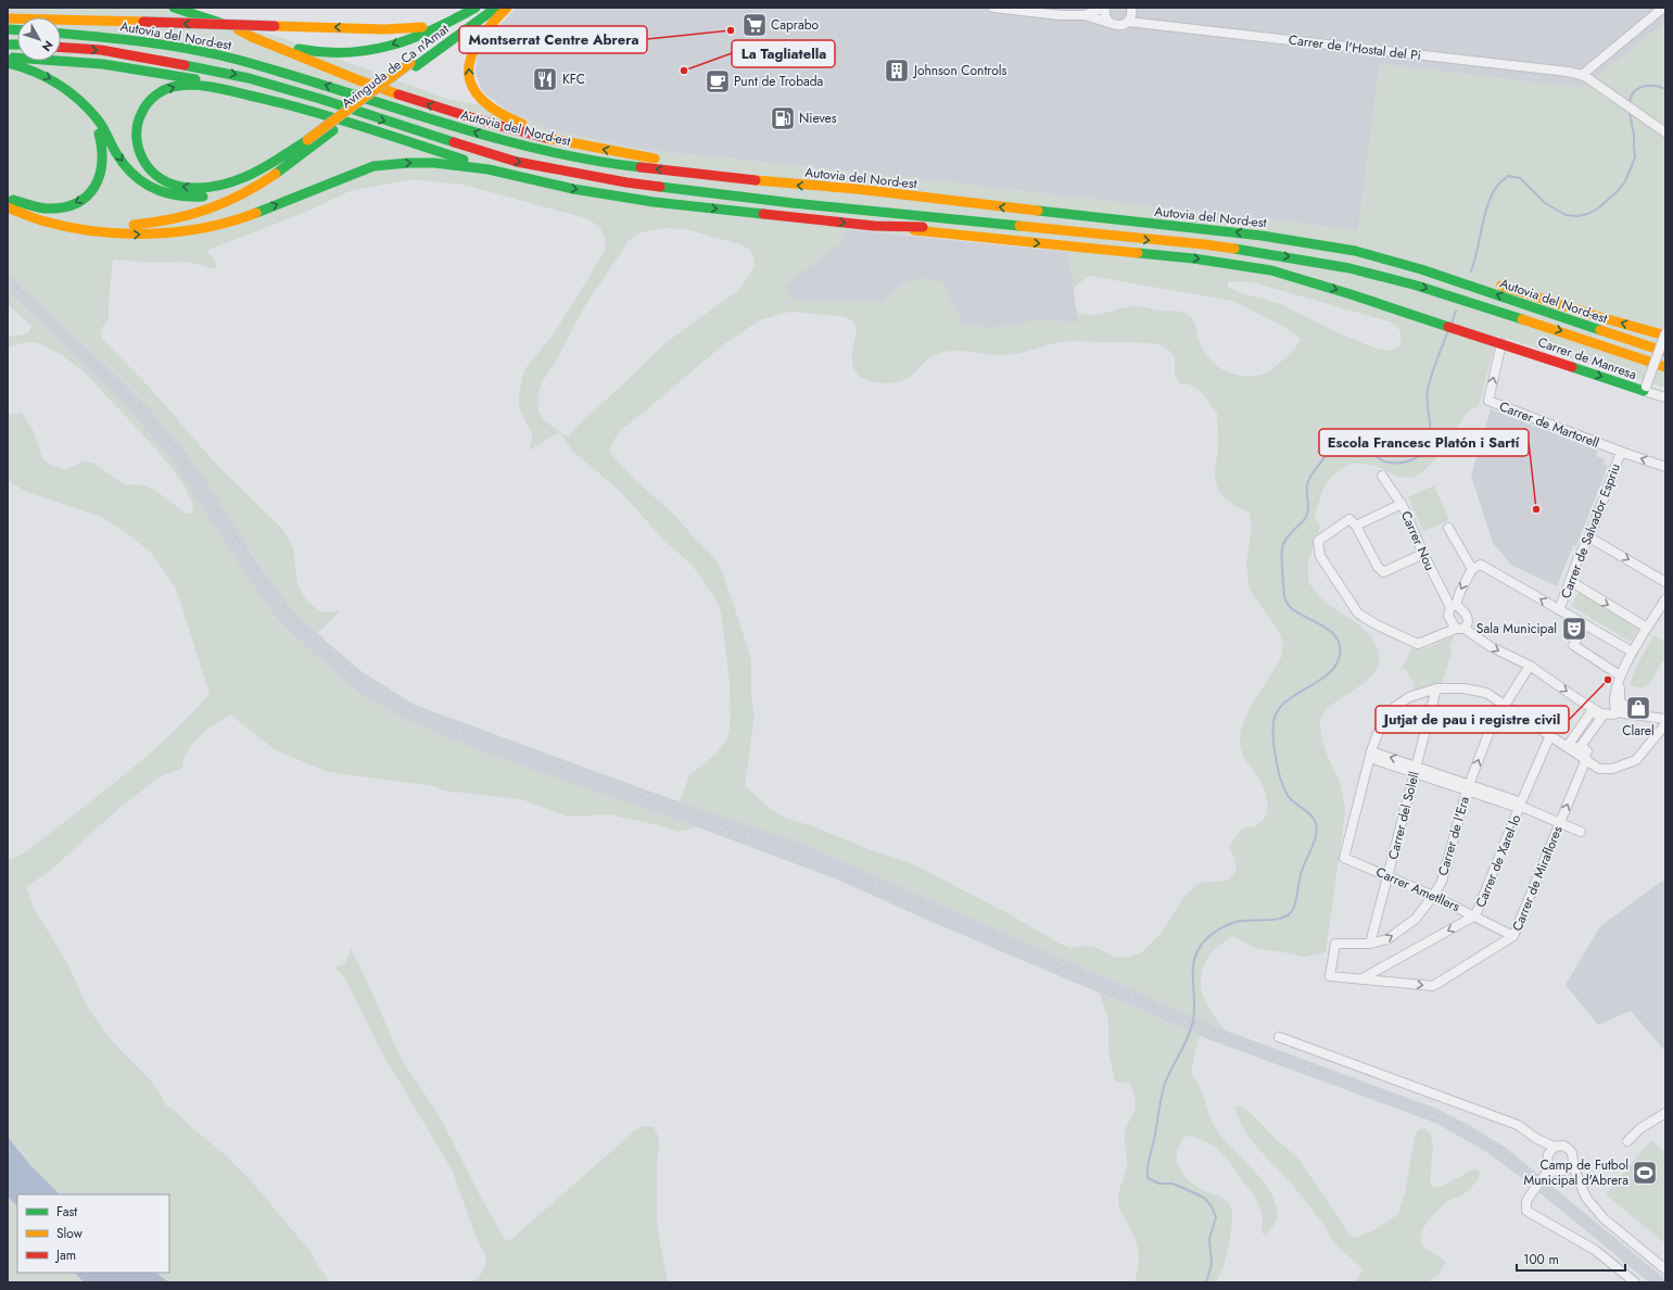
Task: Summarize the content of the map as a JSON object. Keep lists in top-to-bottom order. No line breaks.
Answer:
{"streets":{"main road":["Autovia del Nord-est","Avinguda de Ca n'Amat","Carrer de Manresa"],"street":["Carrer de l'Hostal del Pi","Carrer de Martorell","Carrer de Salvador Espriu","Carrer Nou","Carrer del Solell","Carrer de l'Era","Carrer de Xarel·lo","Carrer de Miraflores","Carrer Ametllers"]},"crossings":[["Carrer de Manresa","Carrer de Martorell"],["Carrer de Martorell","Carrer de Salvador Espriu"],["Carrer del Solell","Carrer de l'Era"],["Carrer del Solell","Carrer Ametllers"],["Carrer de l'Era","Carrer de Miraflores"],["Carrer de l'Era","Carrer Ametllers"],["Carrer de Xarel·lo","Carrer de Miraflores"],["Carrer de Xarel·lo","Carrer Ametllers"],["Carrer de Miraflores","Carrer Ametllers"]],"one_way":["Carrer de Martorell","Carrer de l'Era","Carrer de Xarel·lo","Carrer de Miraflores"],"places":{"supermarket":["Caprabo"],"other":["Montserrat Centre Abrera","La Tagliatella","Escola Francesc Platón i Sartí","Jutjat de pau i registre civil"],"building":["Johnson Controls"],"restaurant":["KFC"],"cafe":["Punt de Trobada"],"fuel station":["Nieves"],"theatre":["Sala Municipal"],"shop":["Clarel"],"sports":["Camp de Futbol Municipal d'Abrera"]},"legend":["Fast","Slow","Jam"],"scale_bar":"100 m","north":"bottom right"}
